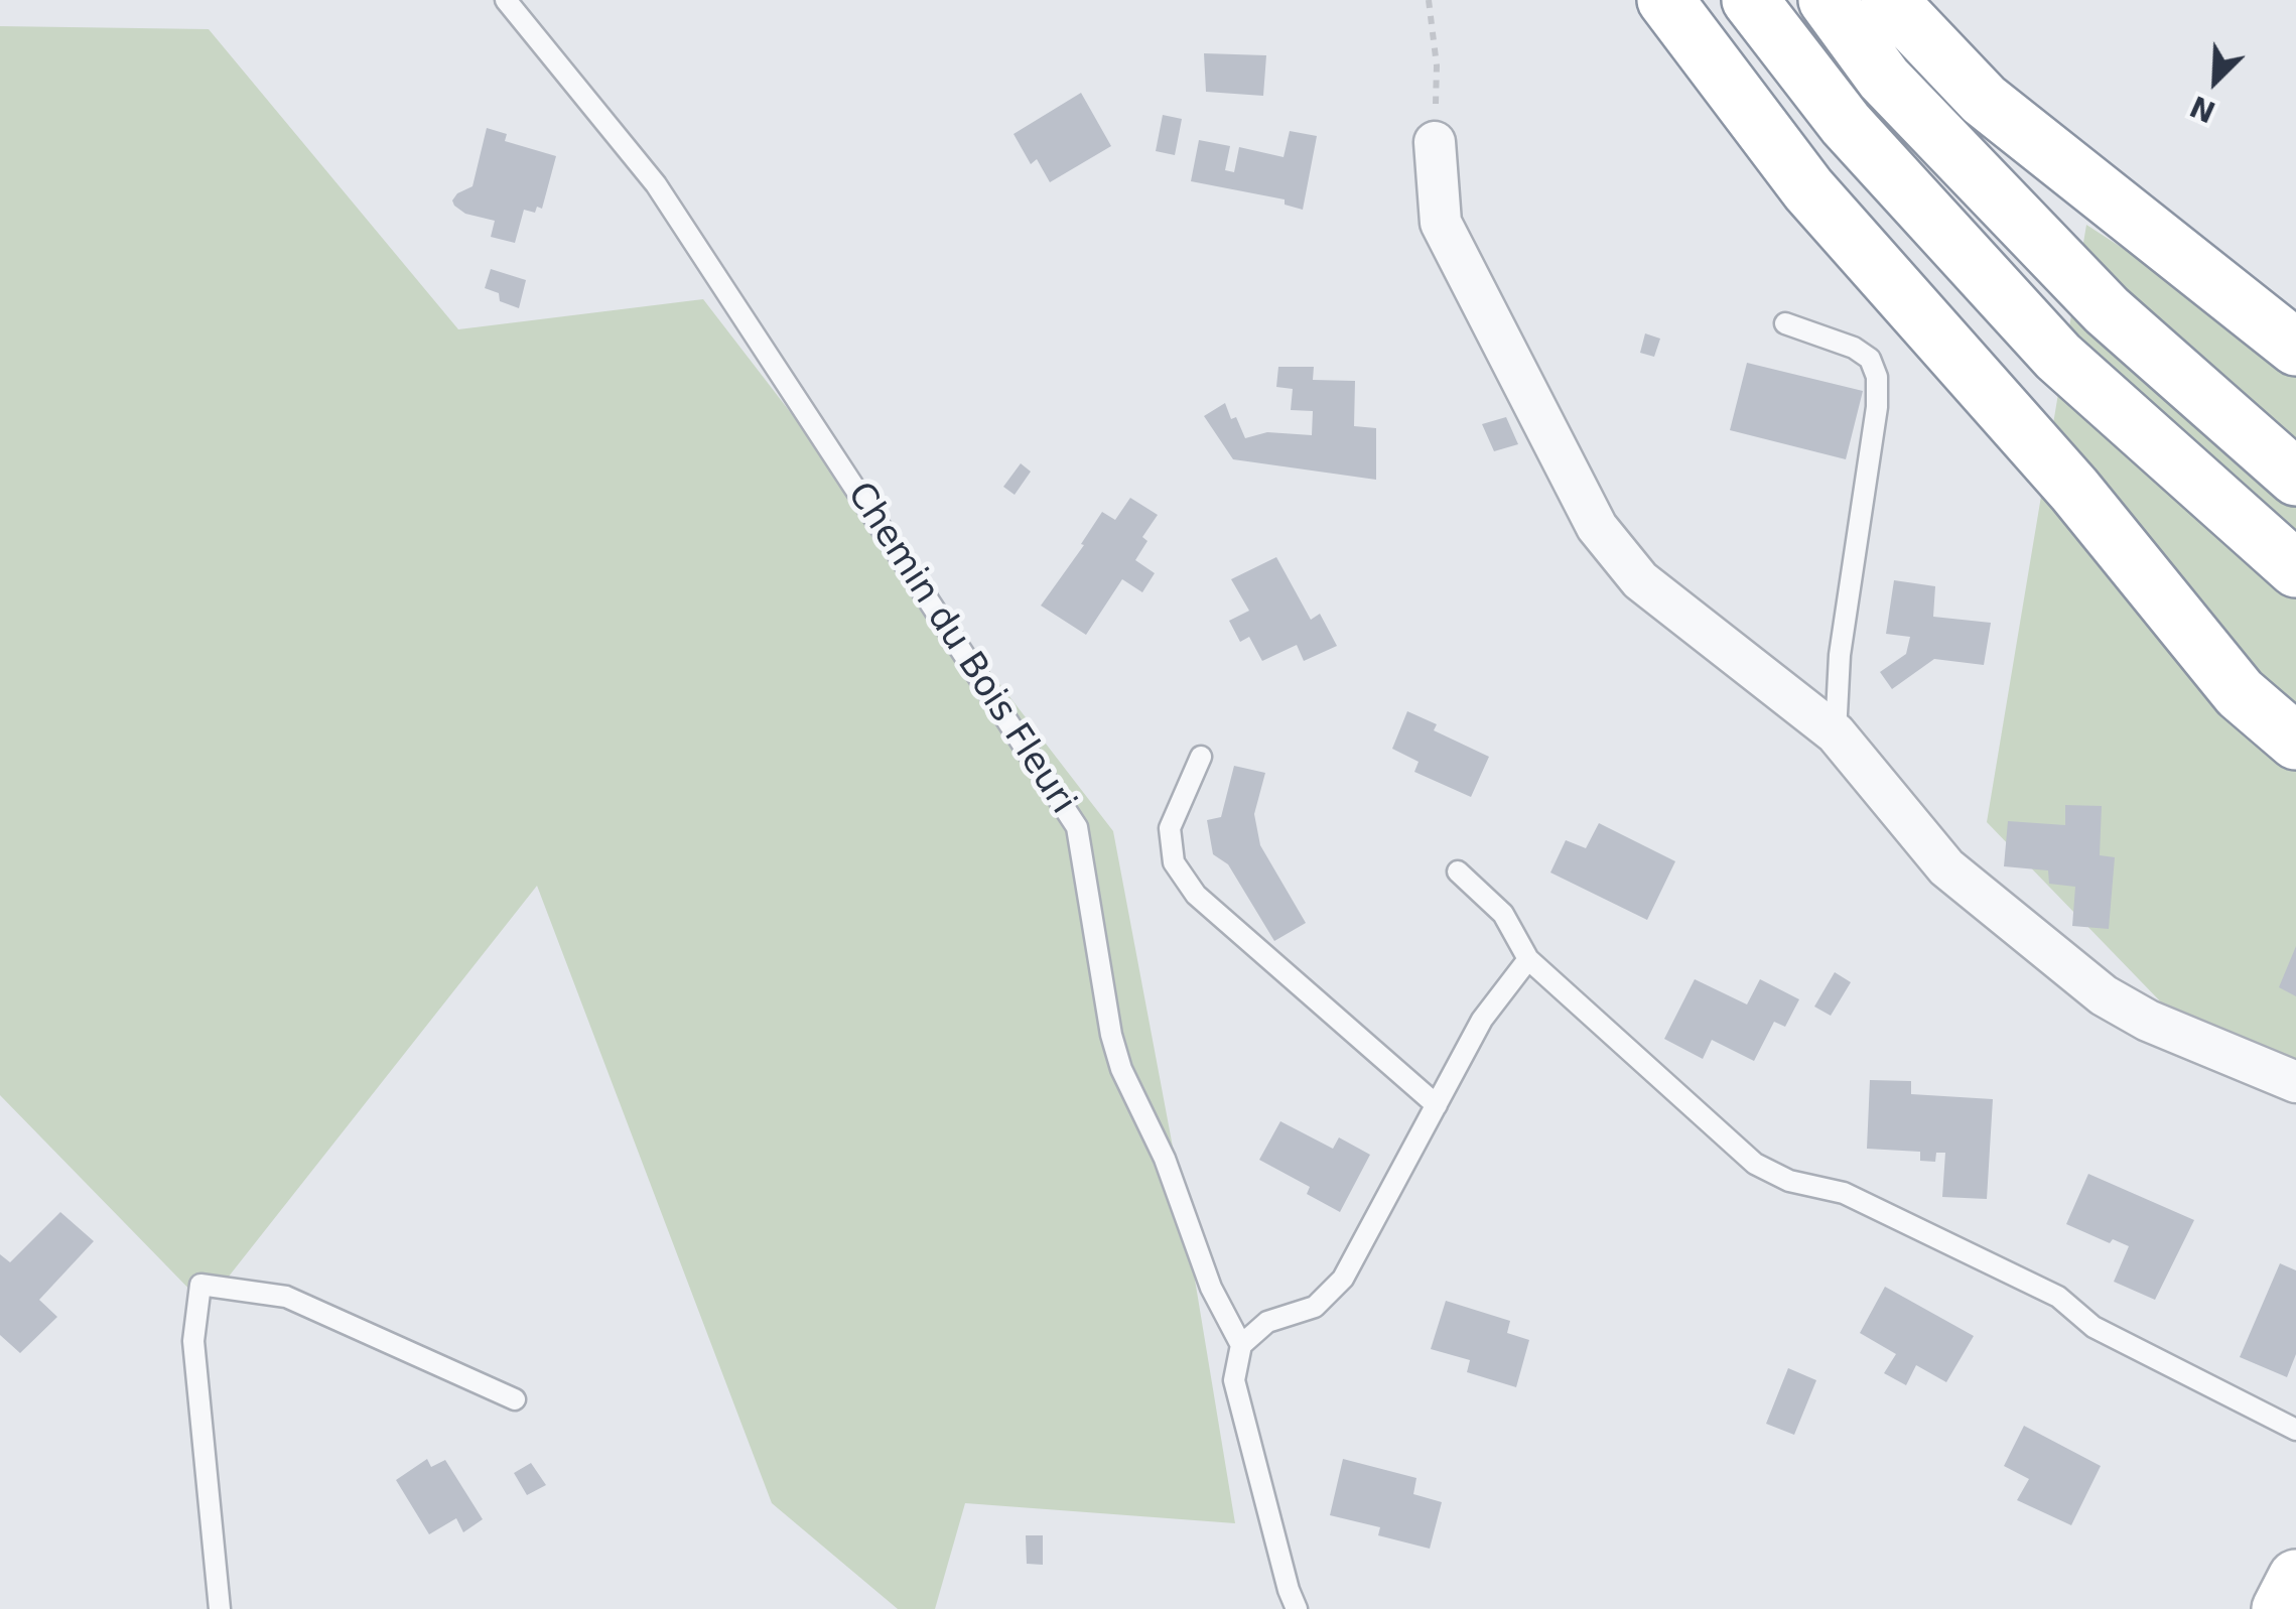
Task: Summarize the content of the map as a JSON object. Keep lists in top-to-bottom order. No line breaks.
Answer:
{"streets":{"lane":["Chemin du Bois Fleuri"]},"north":"bottom left"}
